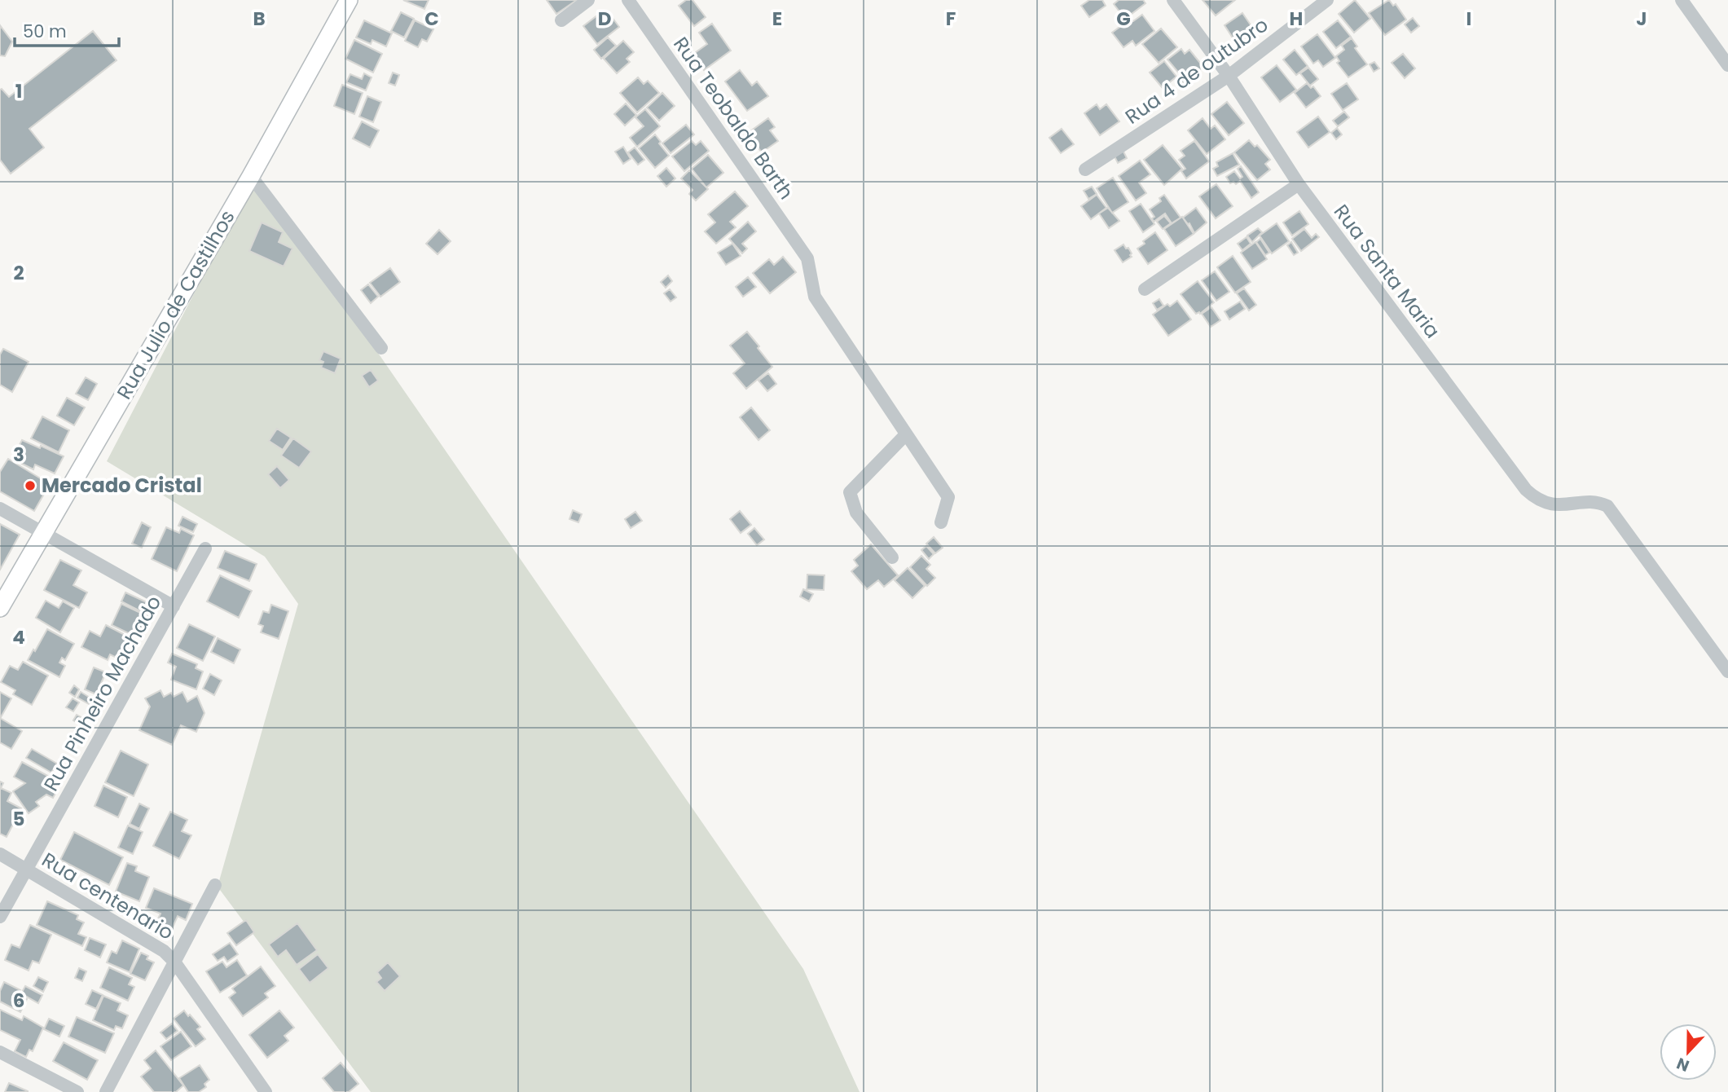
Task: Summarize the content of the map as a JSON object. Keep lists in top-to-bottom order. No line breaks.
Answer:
{"streets":{"main road":["Rua Julio de Castilhos"],"street":["Rua 4 de outubro","Rua Teobaldo Barth","Rua Santa Maria","Rua Pinheiro Machado","Rua centenario"]},"crossings":[["Rua 4 de outubro","Rua Santa Maria"],["Rua Pinheiro Machado","Rua centenario"]],"places":["Mercado Cristal"],"scale_bar":"50 m","north":"bottom","grid":{"columns":["B","C","D","E","F","G","H","I","J"],"rows":["1","2","3","4","5","6"]}}
